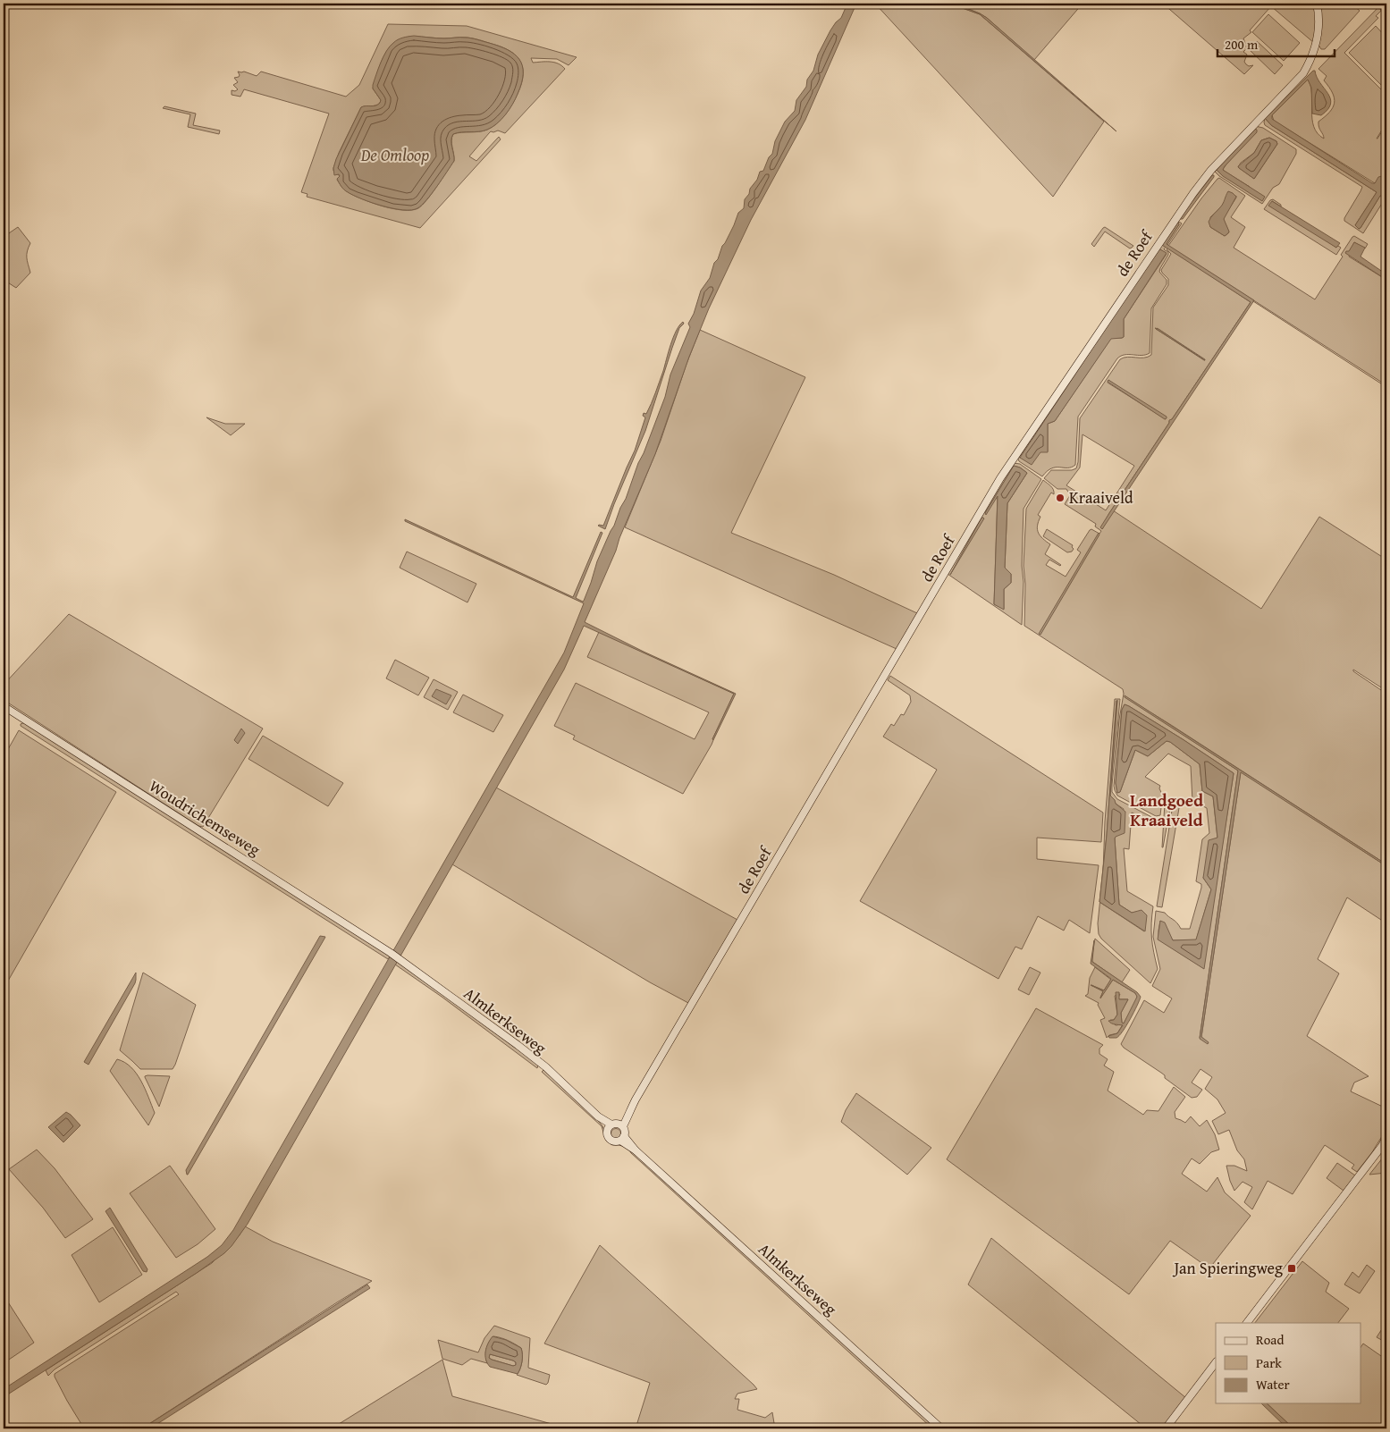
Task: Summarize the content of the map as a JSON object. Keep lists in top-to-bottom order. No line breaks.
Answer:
{"streets":{"street":["de Roef","Woudrichemseweg","Almkerkseweg"]},"crossings":[["de Roef","Almkerkseweg"],["Woudrichemseweg","Almkerkseweg"]],"districts":["Landgoed Kraaiveld"],"water":["De Omloop"],"places":{"other":["Kraaiveld"],"transit":["Jan Spieringweg"]},"legend":["Road","Park","Water"],"scale_bar":"200 m"}
